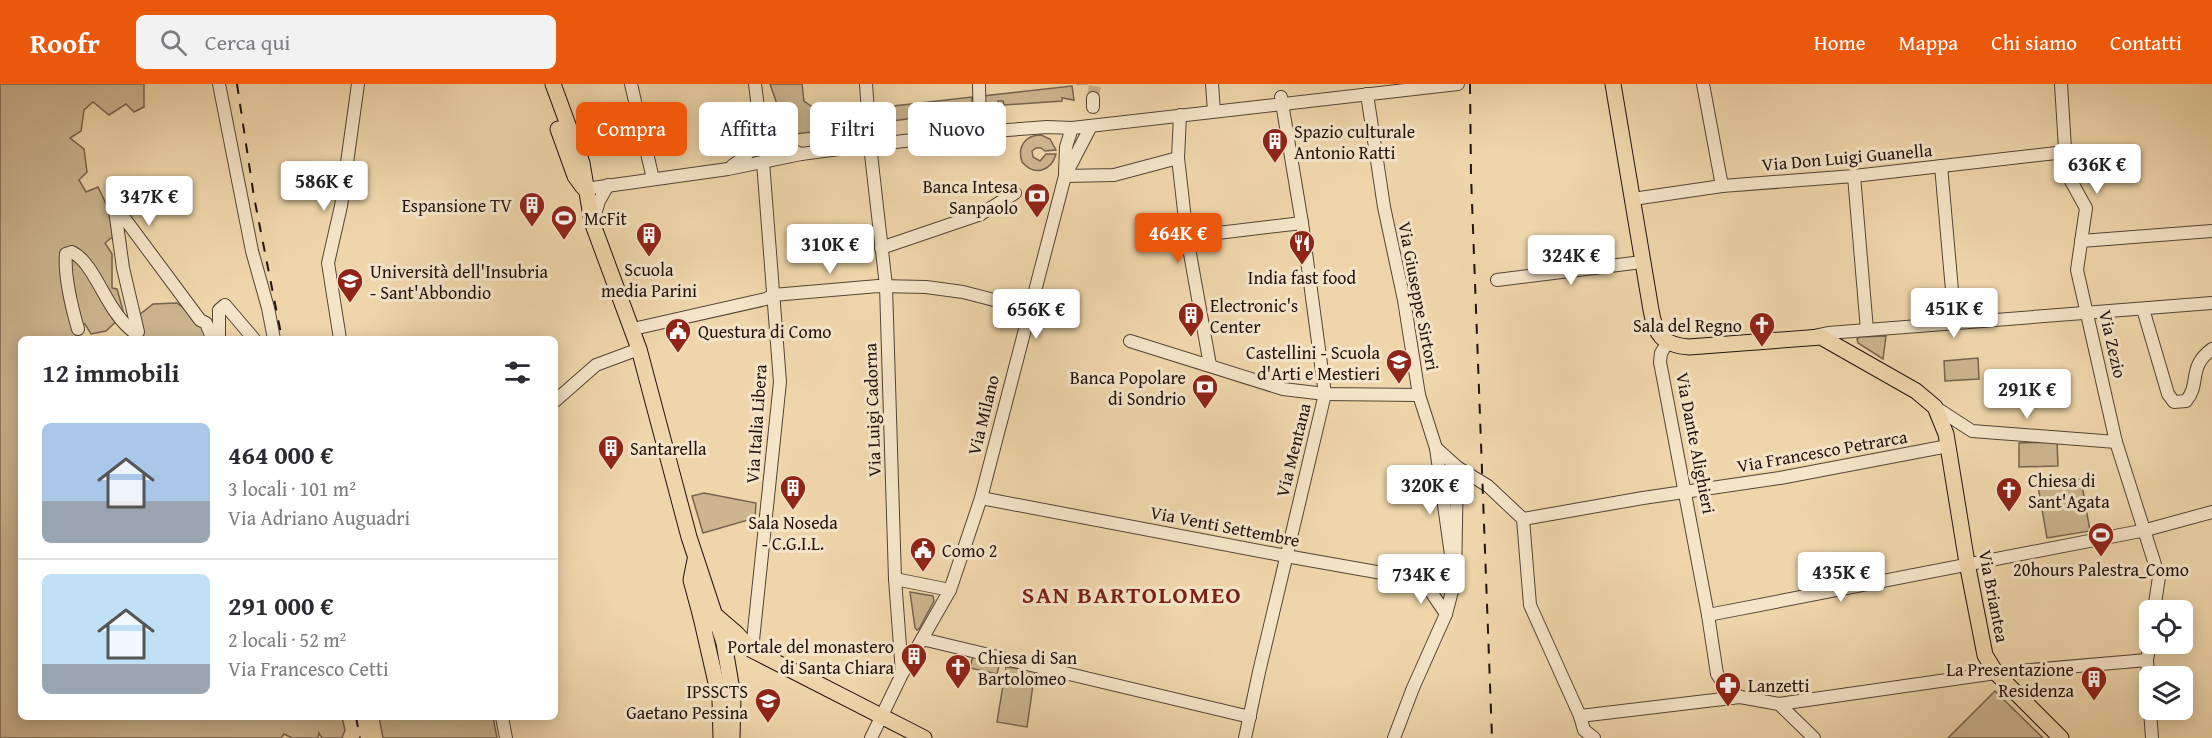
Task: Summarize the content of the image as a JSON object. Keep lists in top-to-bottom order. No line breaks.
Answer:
{"streets":{"main road":["Via Briantea"],"street":["Via Don Luigi Guanella","Via Giuseppe Sirtori","Via Zezio","Via Luigi Cadorna","Via Milano","Via Italia Libera","Via Dante Alighieri","Via Mentana","Via Francesco Petrarca","Via Venti Settembre"]},"crossings":[["Via Don Luigi Guanella","Via Zezio"],["Via Giuseppe Sirtori","Via Venti Settembre"],["Via Zezio","Via Francesco Petrarca"],["Via Luigi Cadorna","Via Milano"],["Via Milano","Via Venti Settembre"],["Via Dante Alighieri","Via Francesco Petrarca"],["Via Mentana","Via Venti Settembre"],["Via Francesco Petrarca","Via Briantea"]],"districts":["SAN BARTOLOMEO"],"places":{"building":["Spazio culturale Antonio Ratti","Espansione TV","Scuola media Parini","Electronic's Center","Santarella","Sala Noseda - C.G.I.L.","Portale del monastero di Santa Chiara","La Presentazione Residenza"],"bank":["Banca Intesa Sanpaolo","Banca Popolare di Sondrio"],"sports":["McFit","20hours Palestra_Como"],"restaurant":["India fast food"],"school or university":["Università dell'Insubria - Sant'Abbondio","Castellini - Scuola d'Arti e Mestieri","IPSSCTS Gaetano Pessina"],"church":["Sala del Regno","Chiesa di Sant'Agata","Chiesa di San Bartolomeo"],"public building":["Questura di Como","Como 2"],"pharmacy":["Lanzetti"]},"page":{"header":"Roofr","search":"Cerca qui","nav":["Home","Mappa","Chi siamo","Contatti"],"chip":["Compra","Affitta","Filtri","Nuovo"],"price":["636K €","586K €","347K €","464K €","310K €","324K €","451K €","656K €","291K €","320K €","435K €","734K €"],"heading":"12 immobili","list":[{"name":"464 000 €","note":"3 locali · 101 m² · Via Adriano Auguadri"},{"name":"291 000 €","note":"2 locali · 52 m² · Via Francesco Cetti"}]}}
